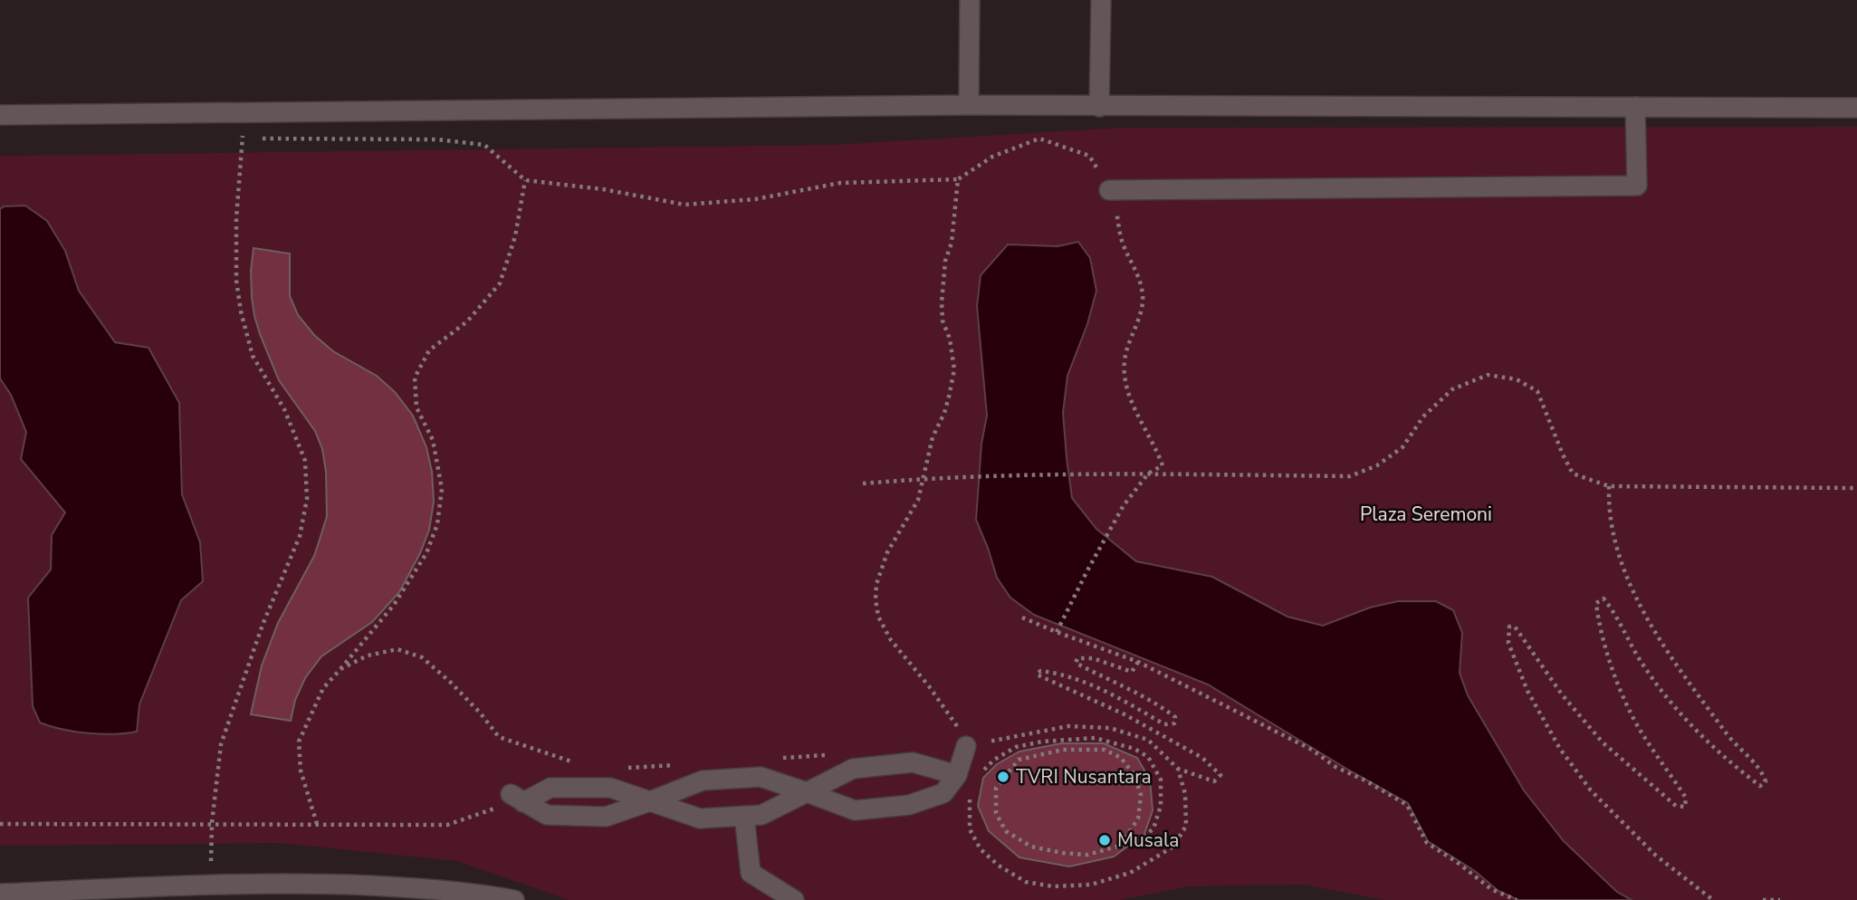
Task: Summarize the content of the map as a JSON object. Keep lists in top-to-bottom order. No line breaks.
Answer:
{"parks":["Plaza Seremoni"],"places":["TVRI Nusantara","Musala"]}
